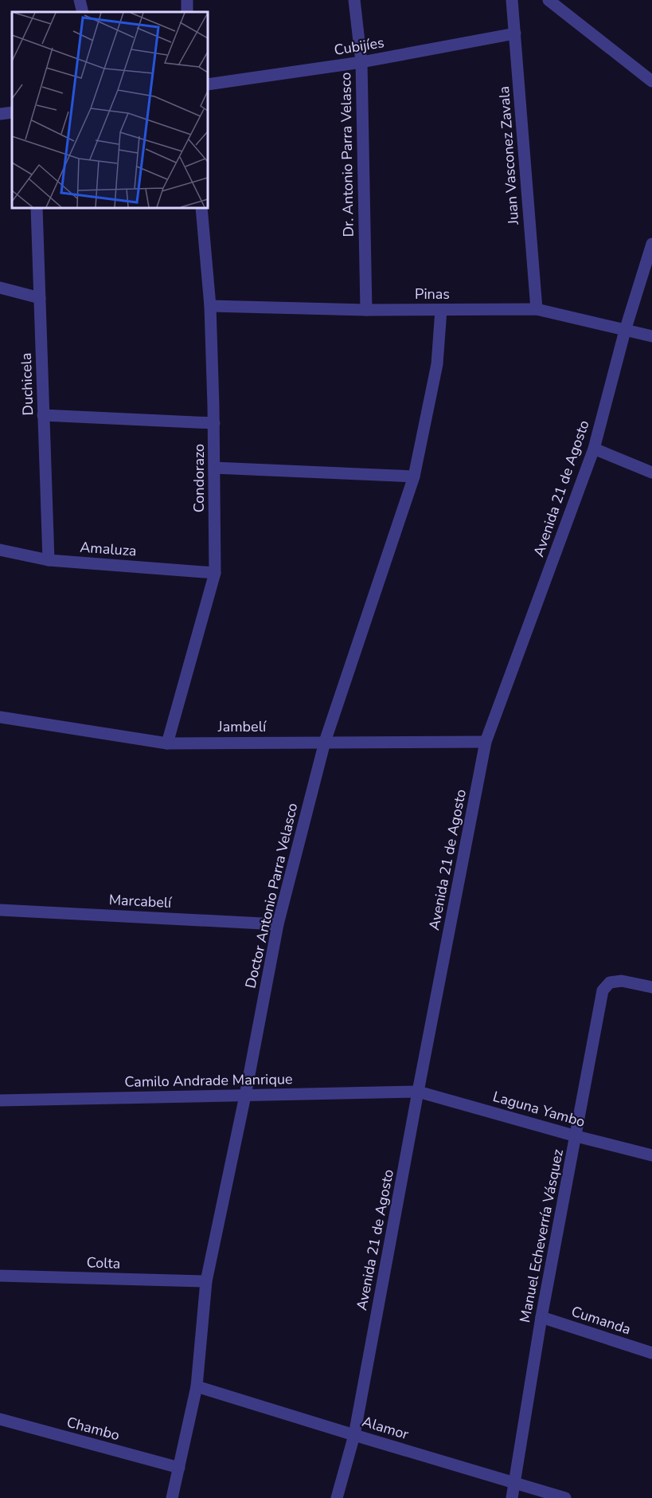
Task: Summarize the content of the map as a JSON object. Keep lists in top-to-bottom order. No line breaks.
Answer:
{"streets":{"street":["Cubijíes","Dr. Antonio Parra Velasco","Juan Vasconez Zavala","Pinas","Duchicela","Condorazo","Avenida 21 de Agosto","Amaluza","Jambelí","Doctor Antonio Parra Velasco","Marcabelí","Camilo Andrade Manrique","Laguna Yambo","Manuel Echeverría Vásquez","Colta","Cumanda","Alamor","Chambo"]},"crossings":[["Cubijíes","Dr. Antonio Parra Velasco"],["Cubijíes","Juan Vasconez Zavala"],["Dr. Antonio Parra Velasco","Pinas"],["Juan Vasconez Zavala","Pinas"],["Pinas","Condorazo"],["Pinas","Avenida 21 de Agosto"],["Pinas","Doctor Antonio Parra Velasco"],["Duchicela","Amaluza"],["Condorazo","Amaluza"],["Condorazo","Jambelí"],["Avenida 21 de Agosto","Jambelí"],["Avenida 21 de Agosto","Camilo Andrade Manrique"],["Avenida 21 de Agosto","Laguna Yambo"],["Avenida 21 de Agosto","Alamor"],["Jambelí","Doctor Antonio Parra Velasco"],["Doctor Antonio Parra Velasco","Marcabelí"],["Doctor Antonio Parra Velasco","Camilo Andrade Manrique"],["Doctor Antonio Parra Velasco","Colta"],["Doctor Antonio Parra Velasco","Alamor"],["Doctor Antonio Parra Velasco","Chambo"],["Camilo Andrade Manrique","Laguna Yambo"],["Laguna Yambo","Manuel Echeverría Vásquez"],["Manuel Echeverría Vásquez","Cumanda"],["Manuel Echeverría Vásquez","Alamor"]]}
